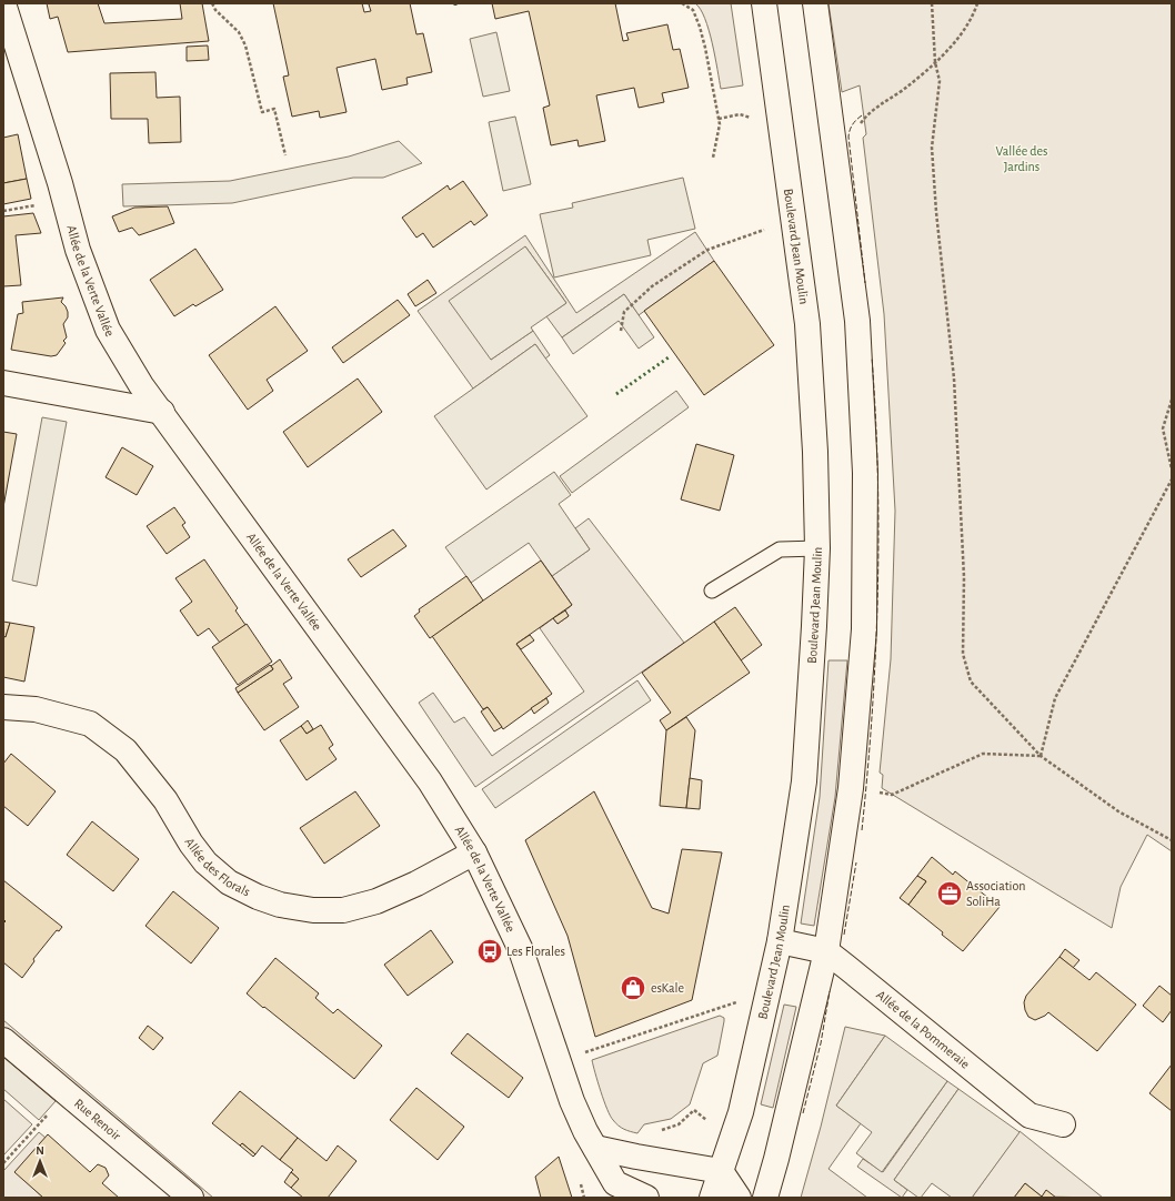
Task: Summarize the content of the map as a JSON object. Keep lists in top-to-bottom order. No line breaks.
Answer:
{"streets":{"street":["Boulevard Jean Moulin","Allée de la Verte Vallée","Allée des Florals","Allée de la Pommeraie","Rue Renoir"]},"crossings":[["Boulevard Jean Moulin","Allée de la Pommeraie"],["Allée de la Verte Vallée","Allée des Florals"]],"parks":["Vallée des Jardins"],"places":{"office":["Association SoliHa"],"bus stop":["Les Florales"],"shop":["esKale"]},"north":"top"}
